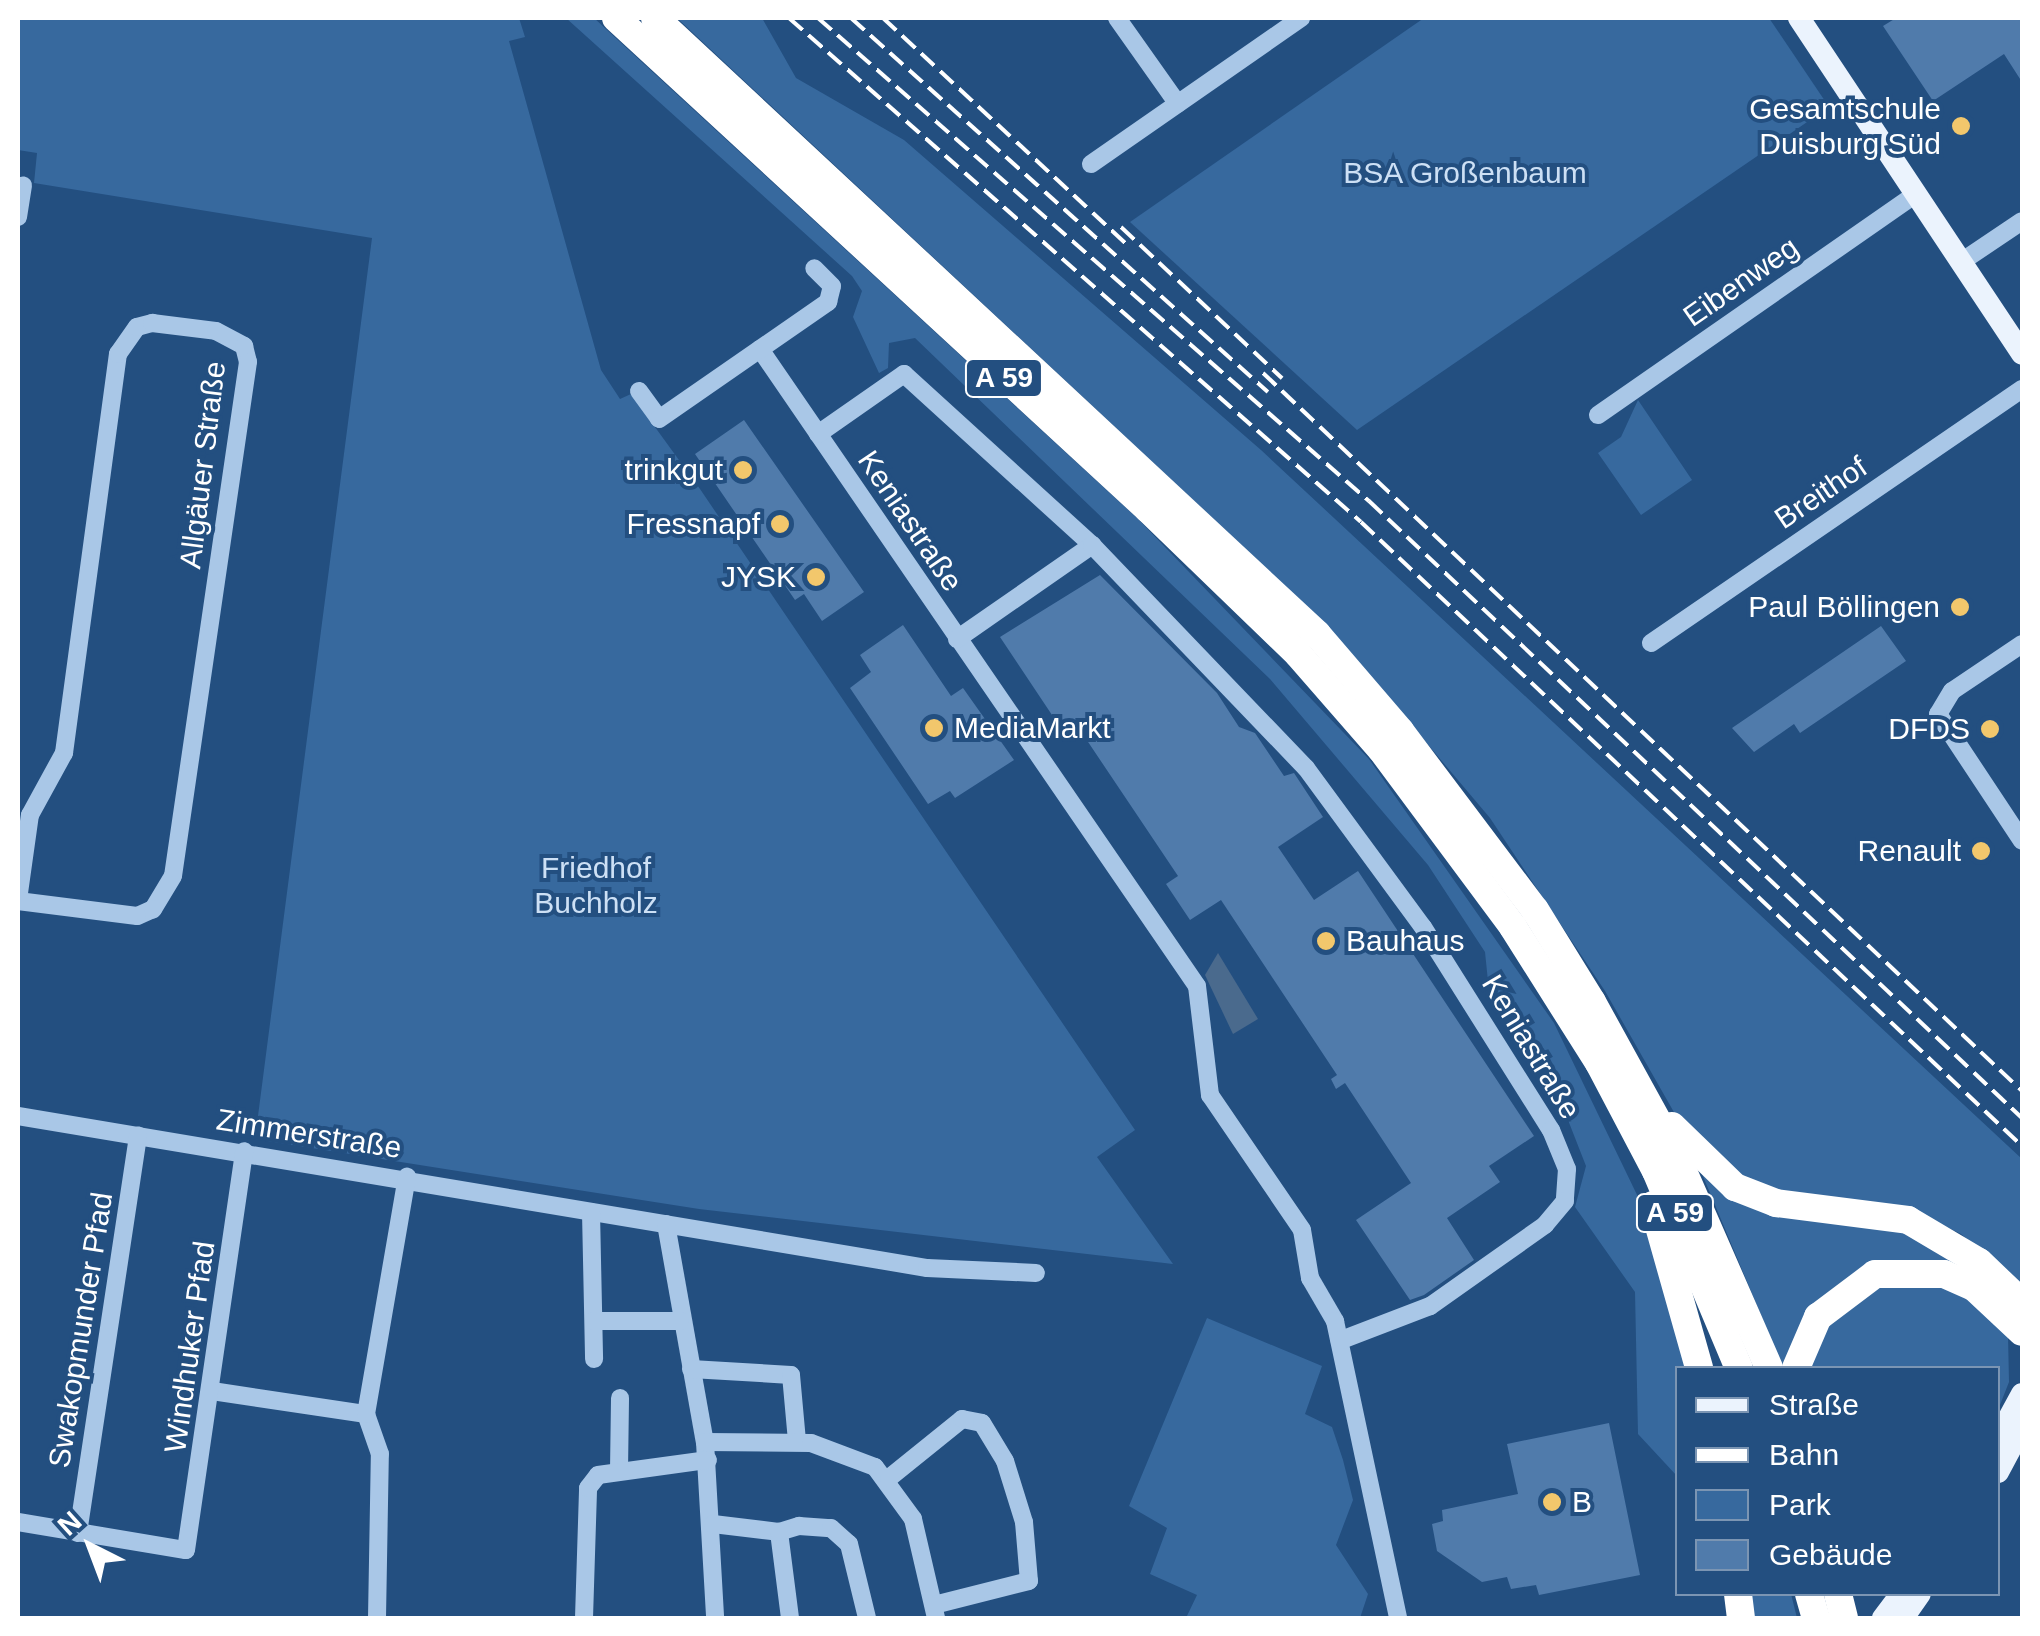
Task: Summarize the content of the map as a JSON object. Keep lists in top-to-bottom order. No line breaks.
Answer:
{"streets":{"highway":["A 59"],"street":["Eibenweg","Allgäuer Straße","Breithof","Keniastraße","Zimmerstraße","Swakopmunder Pfad","Windhuker Pfad"]},"crossings":[["Zimmerstraße","Swakopmunder Pfad"],["Zimmerstraße","Windhuker Pfad"],["Swakopmunder Pfad","Windhuker Pfad"]],"parks":["BSA Großenbaum","Friedhof Buchholz"],"places":["Gesamtschule Duisburg Süd","trinkgut","Fressnapf","JYSK","Paul Böllingen","MediaMarkt","DFDS","Renault","Bauhaus","B"],"legend":["Straße","Bahn","Park","Gebäude"],"north":"top left"}
